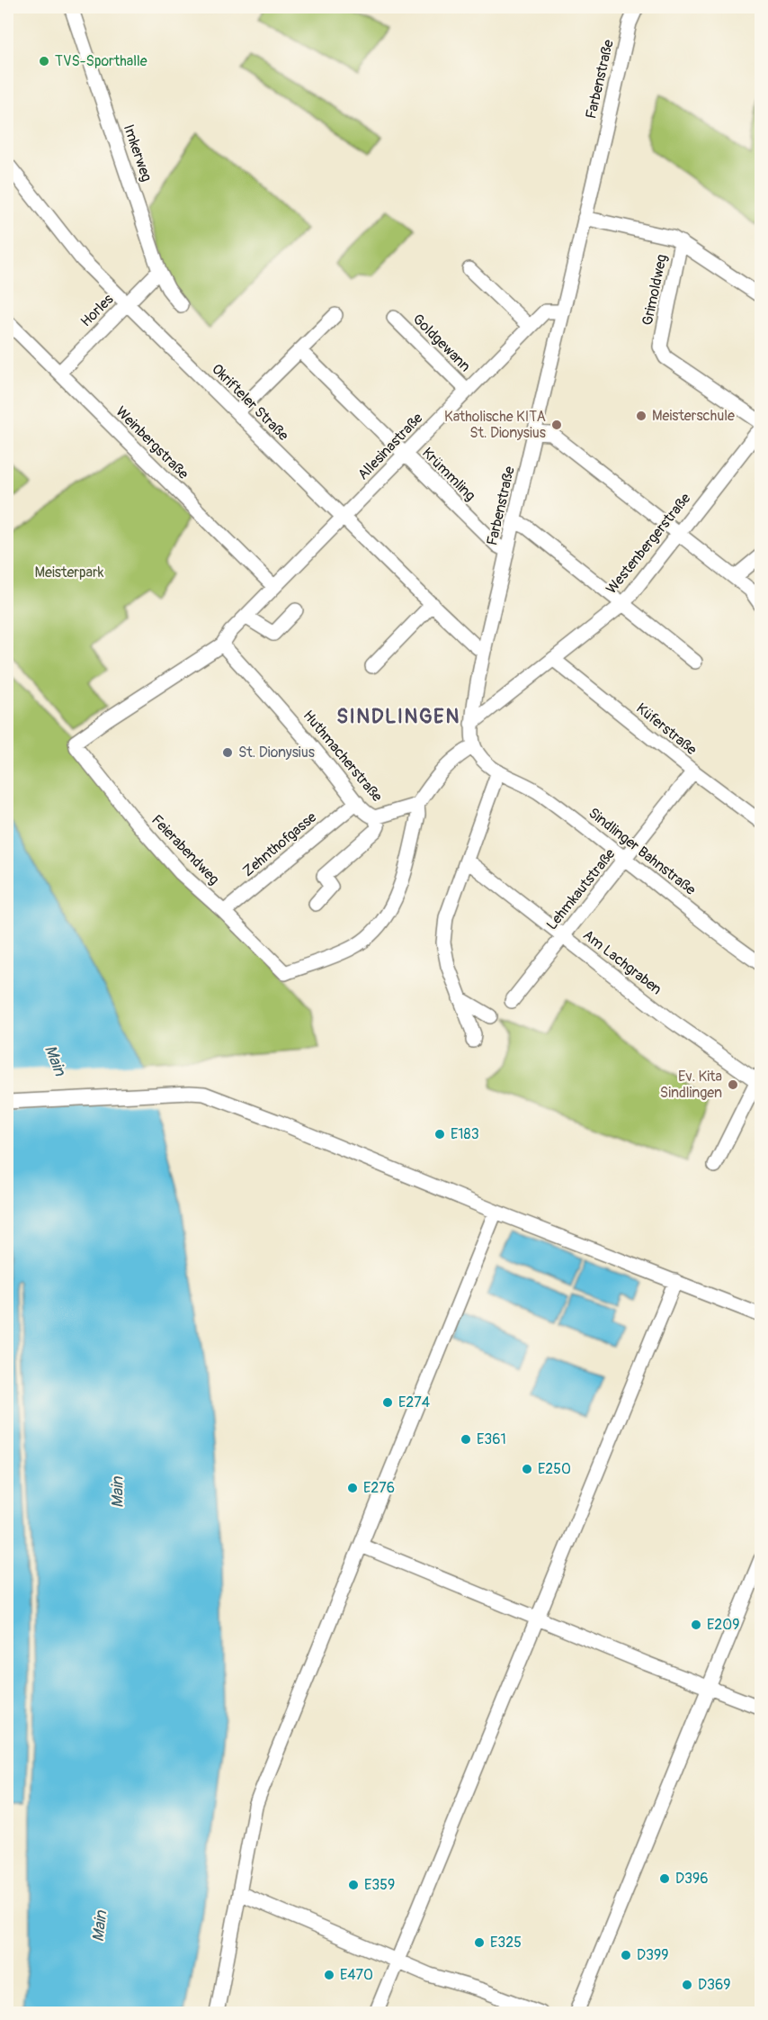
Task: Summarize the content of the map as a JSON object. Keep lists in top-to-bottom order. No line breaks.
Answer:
{"streets":{"street":["Farbenstraße","Imkerweg","Grimoldweg","Horles","Goldgewann","Okrifteler Straße","Weinbergstraße","Allesinastraße","Krümmling","Westenbergerstraße","Küferstraße","Huthmacherstraße","Zehnthofgasse","Feierabendweg","Sindlinger Bahnstraße","Lehmkautstraße","Am Lachgraben"]},"crossings":[["Farbenstraße","Okrifteler Straße"],["Farbenstraße","Allesinastraße"],["Farbenstraße","Krümmling"],["Farbenstraße","Westenbergerstraße"],["Imkerweg","Horles"],["Horles","Okrifteler Straße"],["Horles","Weinbergstraße"],["Goldgewann","Allesinastraße"],["Okrifteler Straße","Allesinastraße"],["Weinbergstraße","Allesinastraße"],["Allesinastraße","Krümmling"],["Allesinastraße","Huthmacherstraße"],["Allesinastraße","Feierabendweg"],["Westenbergerstraße","Küferstraße"],["Küferstraße","Lehmkautstraße"],["Huthmacherstraße","Zehnthofgasse"],["Huthmacherstraße","Feierabendweg"],["Zehnthofgasse","Feierabendweg"],["Sindlinger Bahnstraße","Lehmkautstraße"],["Lehmkautstraße","Am Lachgraben"]],"districts":["SINDLINGEN"],"water":["Main"],"parks":["Meisterpark"],"places":["TVS-Sporthalle","Meisterschule","Katholische KITA St. Dionysius","St. Dionysius","Ev. Kita Sindlingen","E183","E274","E361","E250","E276","E209","D396","E359","E325","D399","E470","D369"]}
